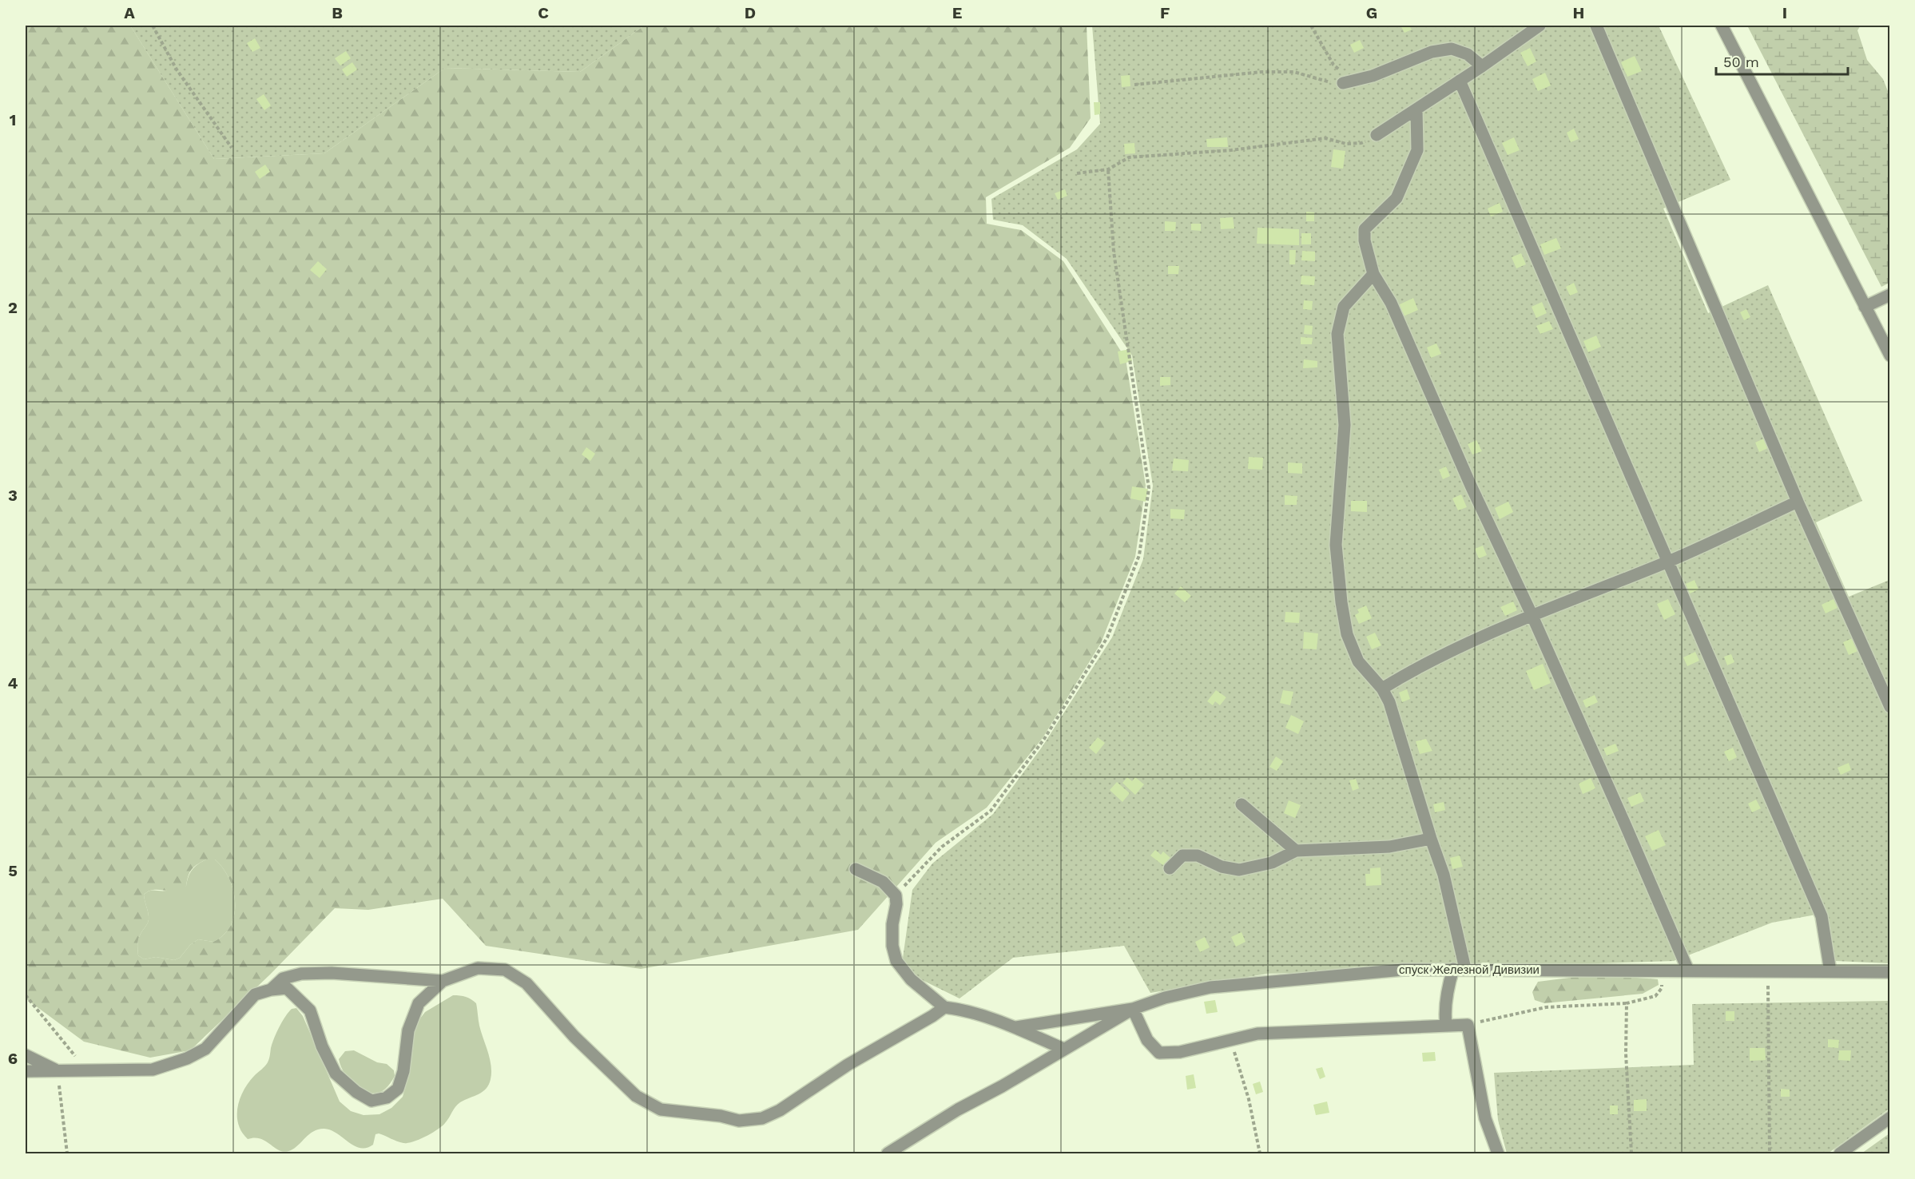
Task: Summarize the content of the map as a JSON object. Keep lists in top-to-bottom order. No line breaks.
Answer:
{"streets":{"street":["спуск Железной Дивизии"]},"scale_bar":"50 m","grid":{"columns":["A","B","C","D","E","F","G","H","I"],"rows":["1","2","3","4","5","6"]}}
